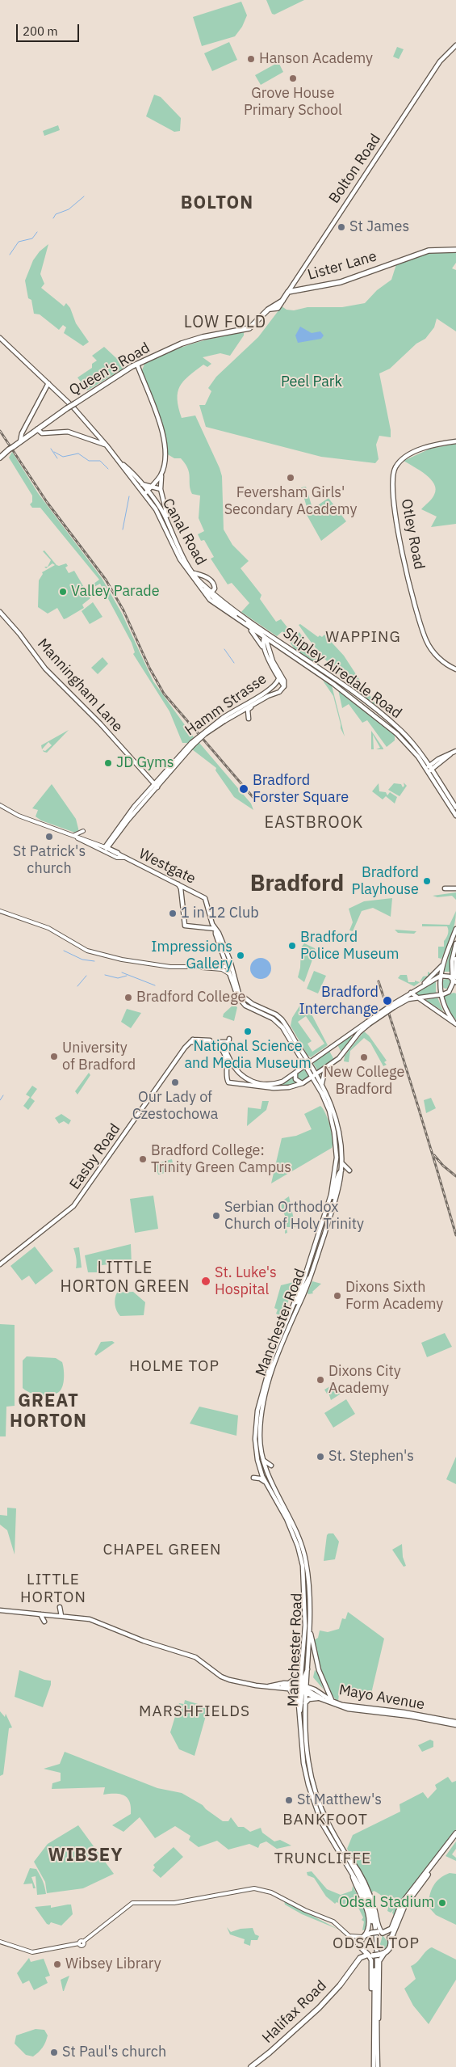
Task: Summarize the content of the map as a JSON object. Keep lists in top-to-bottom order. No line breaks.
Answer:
{"streets":{"highway":["Bolton Road","Lister Lane","Queen's Road","Halifax Road"],"main road":["Canal Road","Otley Road","Shipley Airedale Road","Manningham Lane","Hamm Strasse","Westgate","Easby Road","Manchester Road","Mayo Avenue"]},"crossings":[["Bolton Road","Lister Lane"],["Bolton Road","Queen's Road"],["Lister Lane","Queen's Road"],["Canal Road","Shipley Airedale Road"],["Canal Road","Hamm Strasse"],["Manningham Lane","Hamm Strasse"],["Manchester Road","Mayo Avenue"]],"districts":["BOLTON","LOW FOLD","WAPPING","EASTBROOK","Bradford","LITTLE HORTON GREEN","HOLME TOP","GREAT HORTON","CHAPEL GREEN","LITTLE HORTON","MARSHFIELDS","BANKFOOT","WIBSEY","TRUNCLIFFE","ODSAL TOP"],"parks":["Peel Park"],"places":["Hanson Academy","Grove House Primary School","St James","Feversham Girls' Secondary Academy","Valley Parade","JD Gyms","Bradford Forster Square","St Patrick's church","Bradford Playhouse","1 in 12 Club","Bradford Police Museum","Impressions Gallery","Bradford College","Bradford Interchange","National Science and Media Museum","University of Bradford","New College Bradford","Our Lady of Czestochowa","Bradford College: Trinity Green Campus","Serbian Orthodox Church of Holy Trinity","St. Luke's Hospital","Dixons Sixth Form Academy","Dixons City Academy","St. Stephen's","St Matthew's","Odsal Stadium","Wibsey Library","St Paul's church"],"scale_bar":"200 m"}
